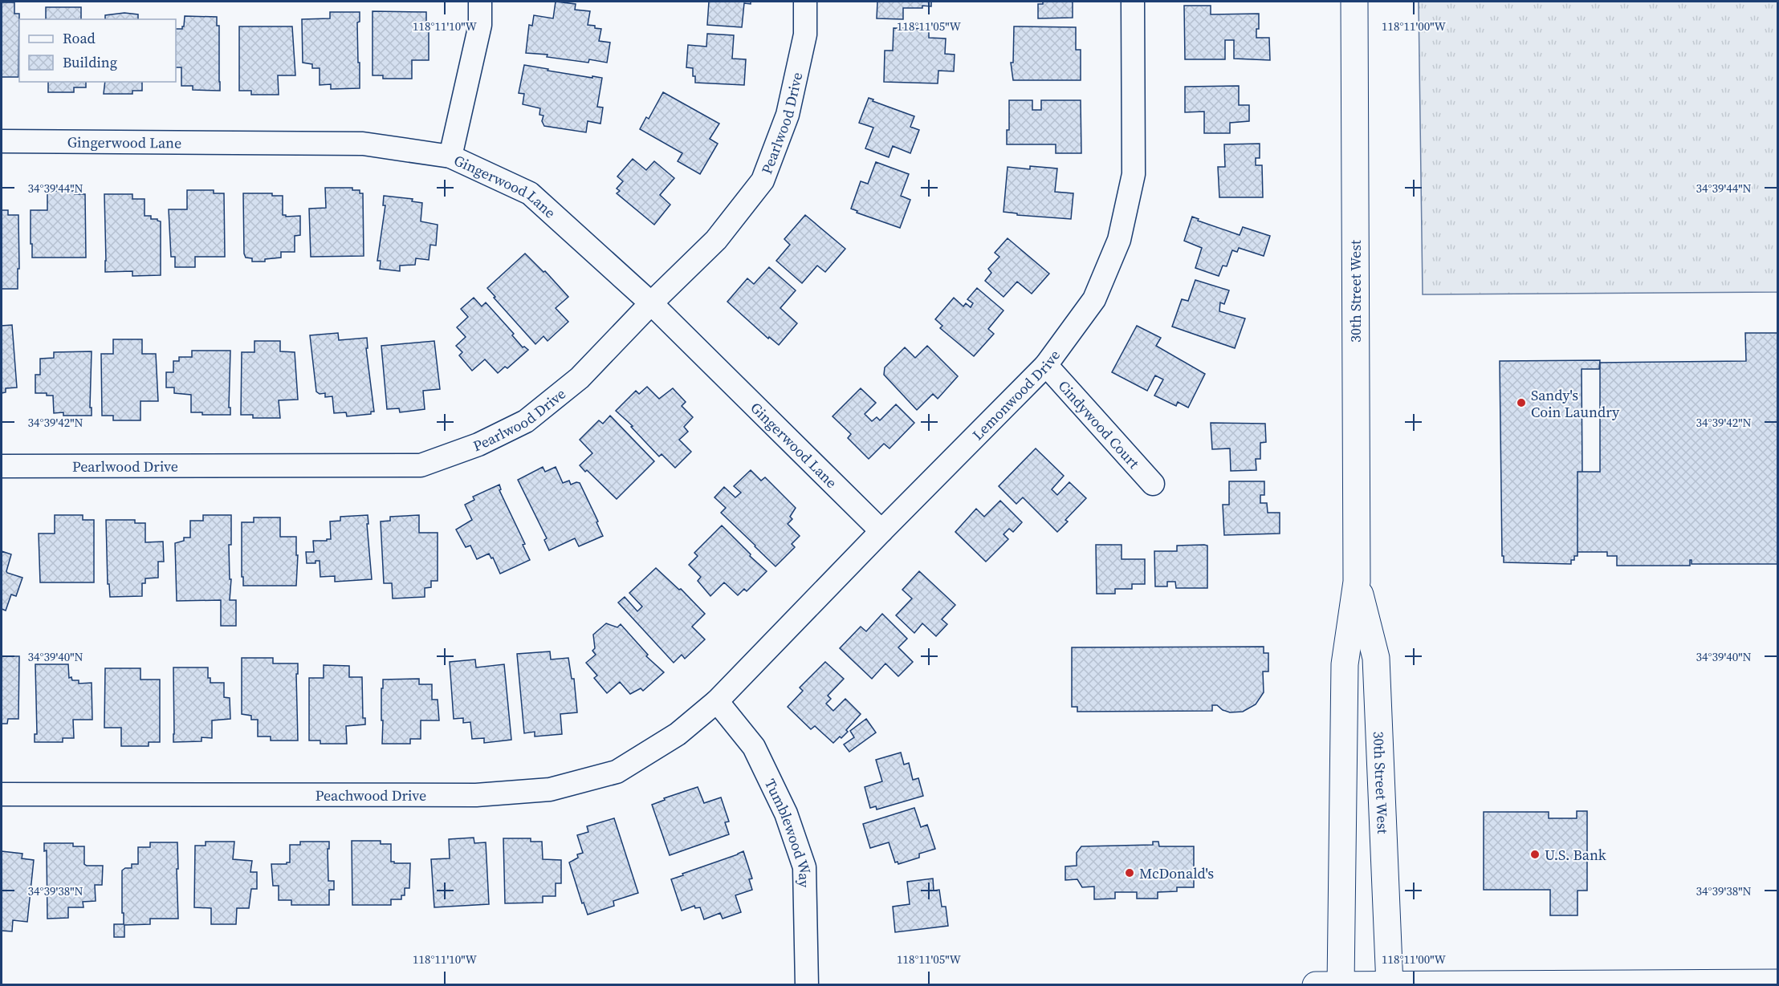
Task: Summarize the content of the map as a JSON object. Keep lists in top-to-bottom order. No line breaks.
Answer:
{"streets":{"main road":["30th Street West"],"street":["Pearlwood Drive","Gingerwood Lane","Lemonwood Drive","Cindywood Court","Peachwood Drive","Tumblewood Way"]},"crossings":[["Pearlwood Drive","Gingerwood Lane"],["Gingerwood Lane","Lemonwood Drive"],["Lemonwood Drive","Cindywood Court"],["Lemonwood Drive","Peachwood Drive"],["Lemonwood Drive","Tumblewood Way"],["Peachwood Drive","Tumblewood Way"]],"places":["Sandy's Coin Laundry","U.S. Bank","McDonald's"],"legend":["Road","Building"],"coordinates":["118°11'10\"W","118°11'05\"W","118°11'00\"W","34°39'44\"N","34°39'42\"N","34°39'40\"N","34°39'38\"N"]}
